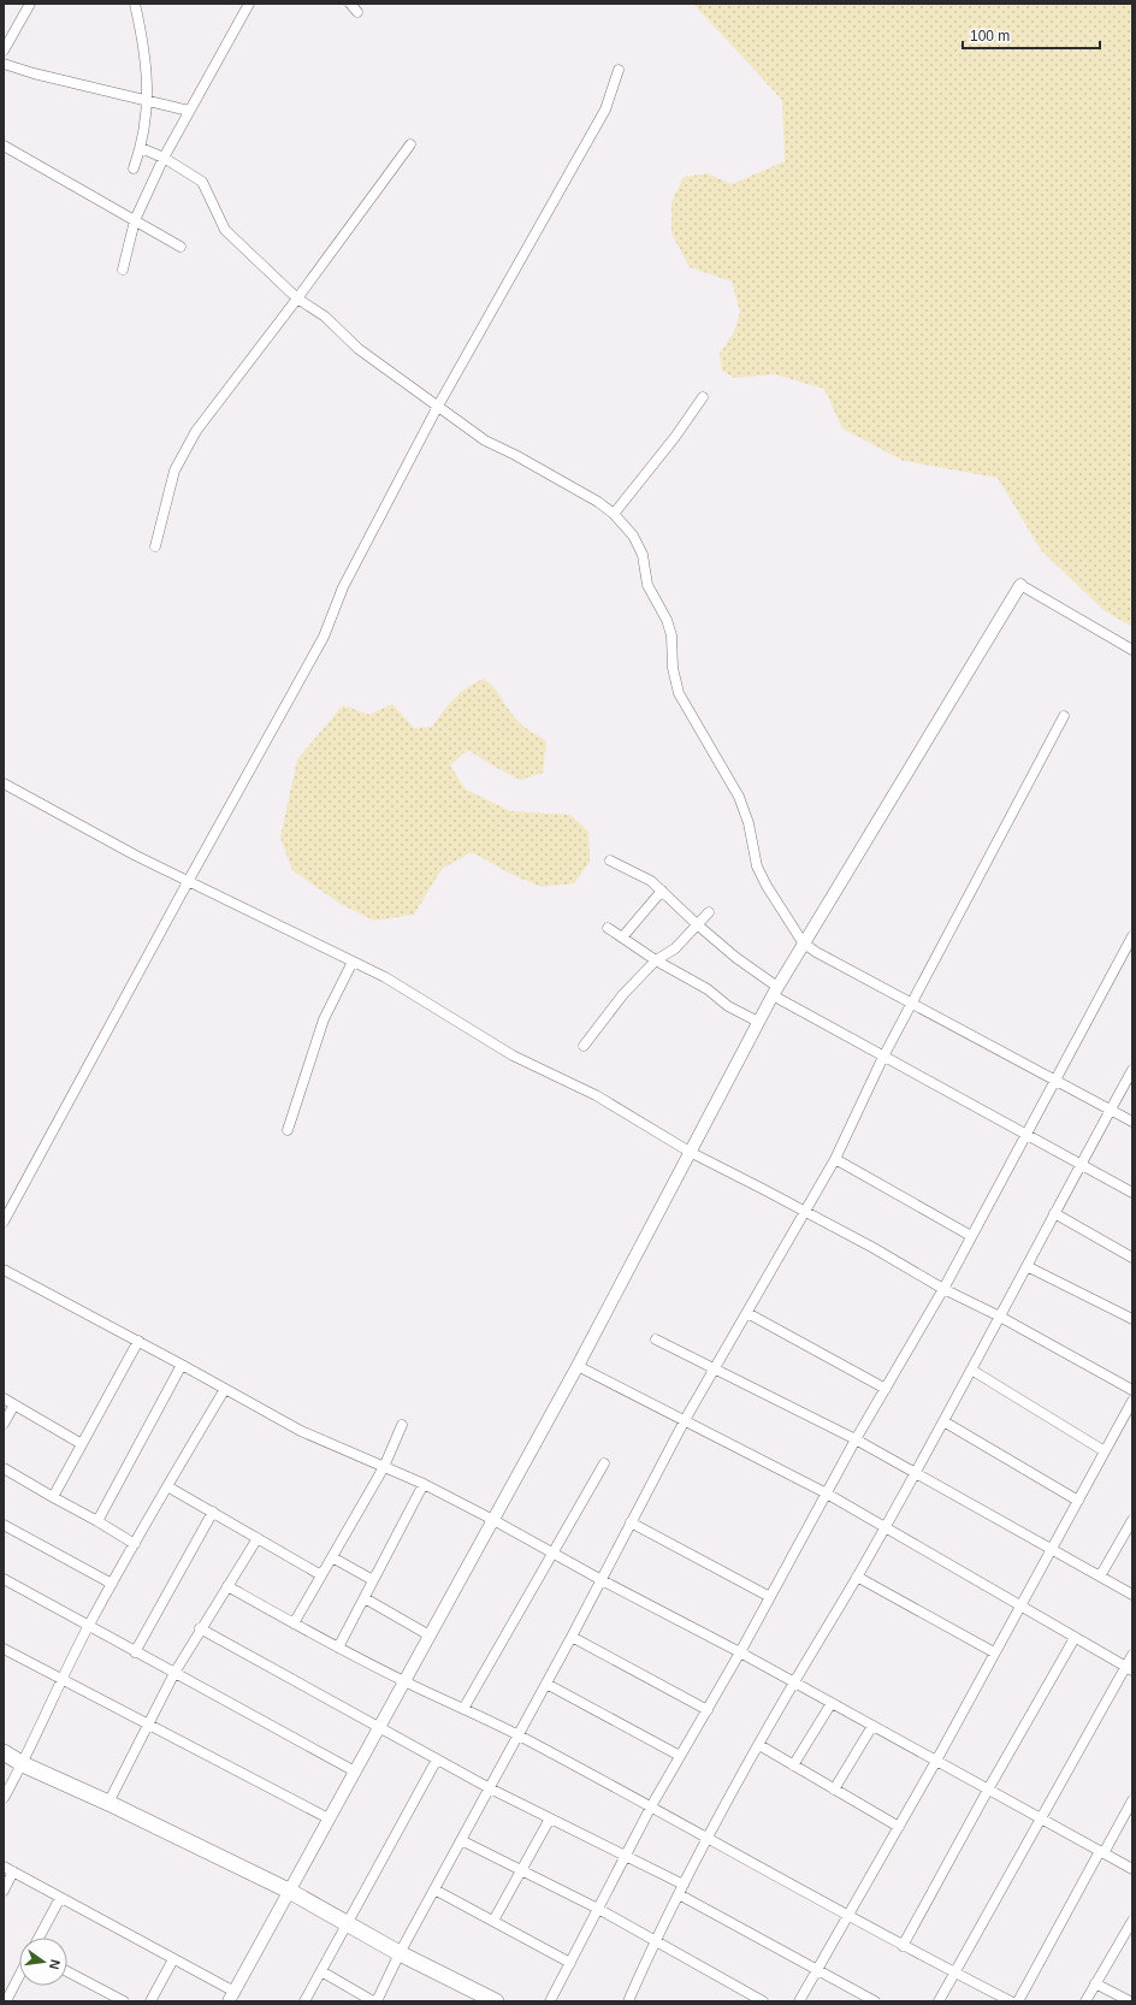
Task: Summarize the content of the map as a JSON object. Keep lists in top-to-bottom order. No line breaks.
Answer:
{"scale_bar":"100 m","north":"right"}
